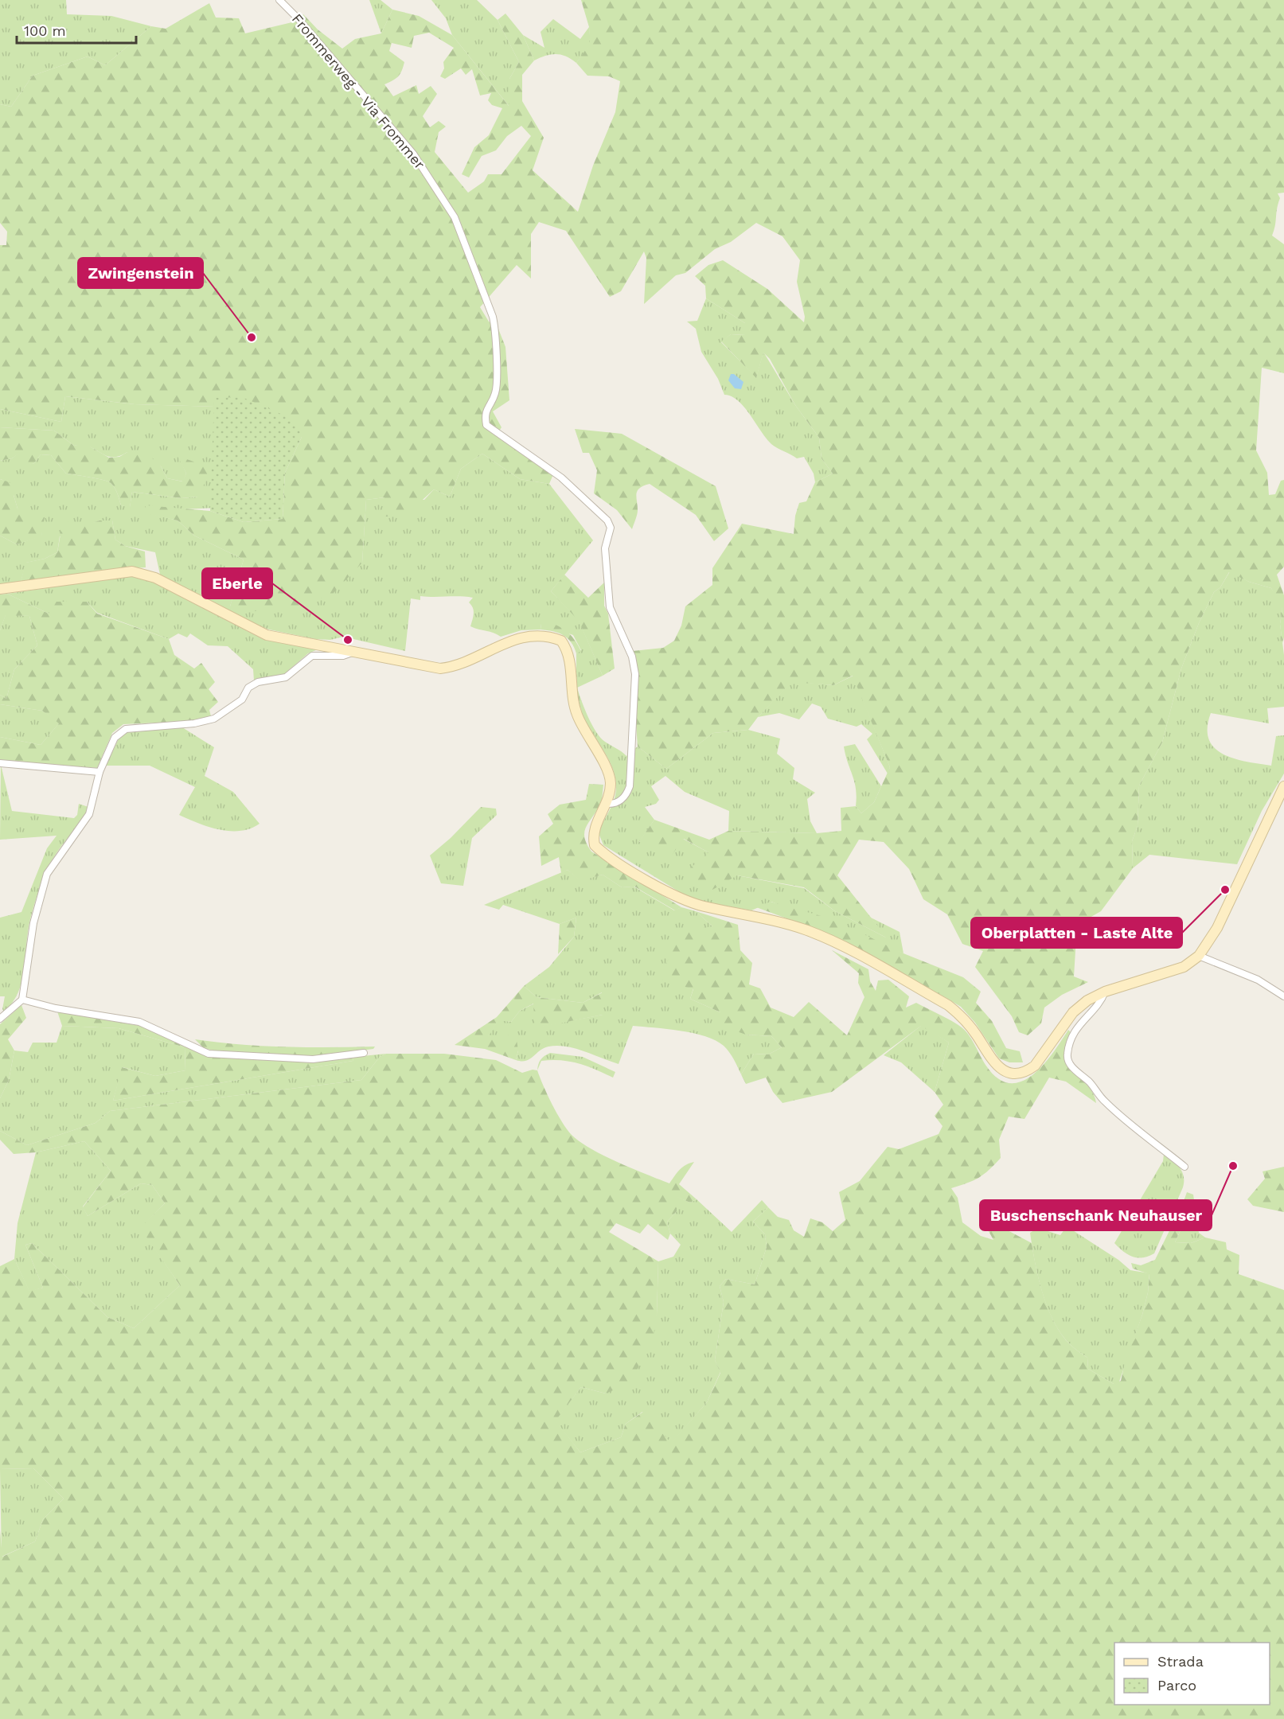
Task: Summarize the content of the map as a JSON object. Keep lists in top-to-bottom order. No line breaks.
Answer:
{"streets":{"street":["Frommerweg - Via Frommer"]},"places":["Zwingenstein","Eberle","Oberplatten - Laste Alte","Buschenschank Neuhauser"],"legend":["Strada","Parco"],"scale_bar":"100 m"}
